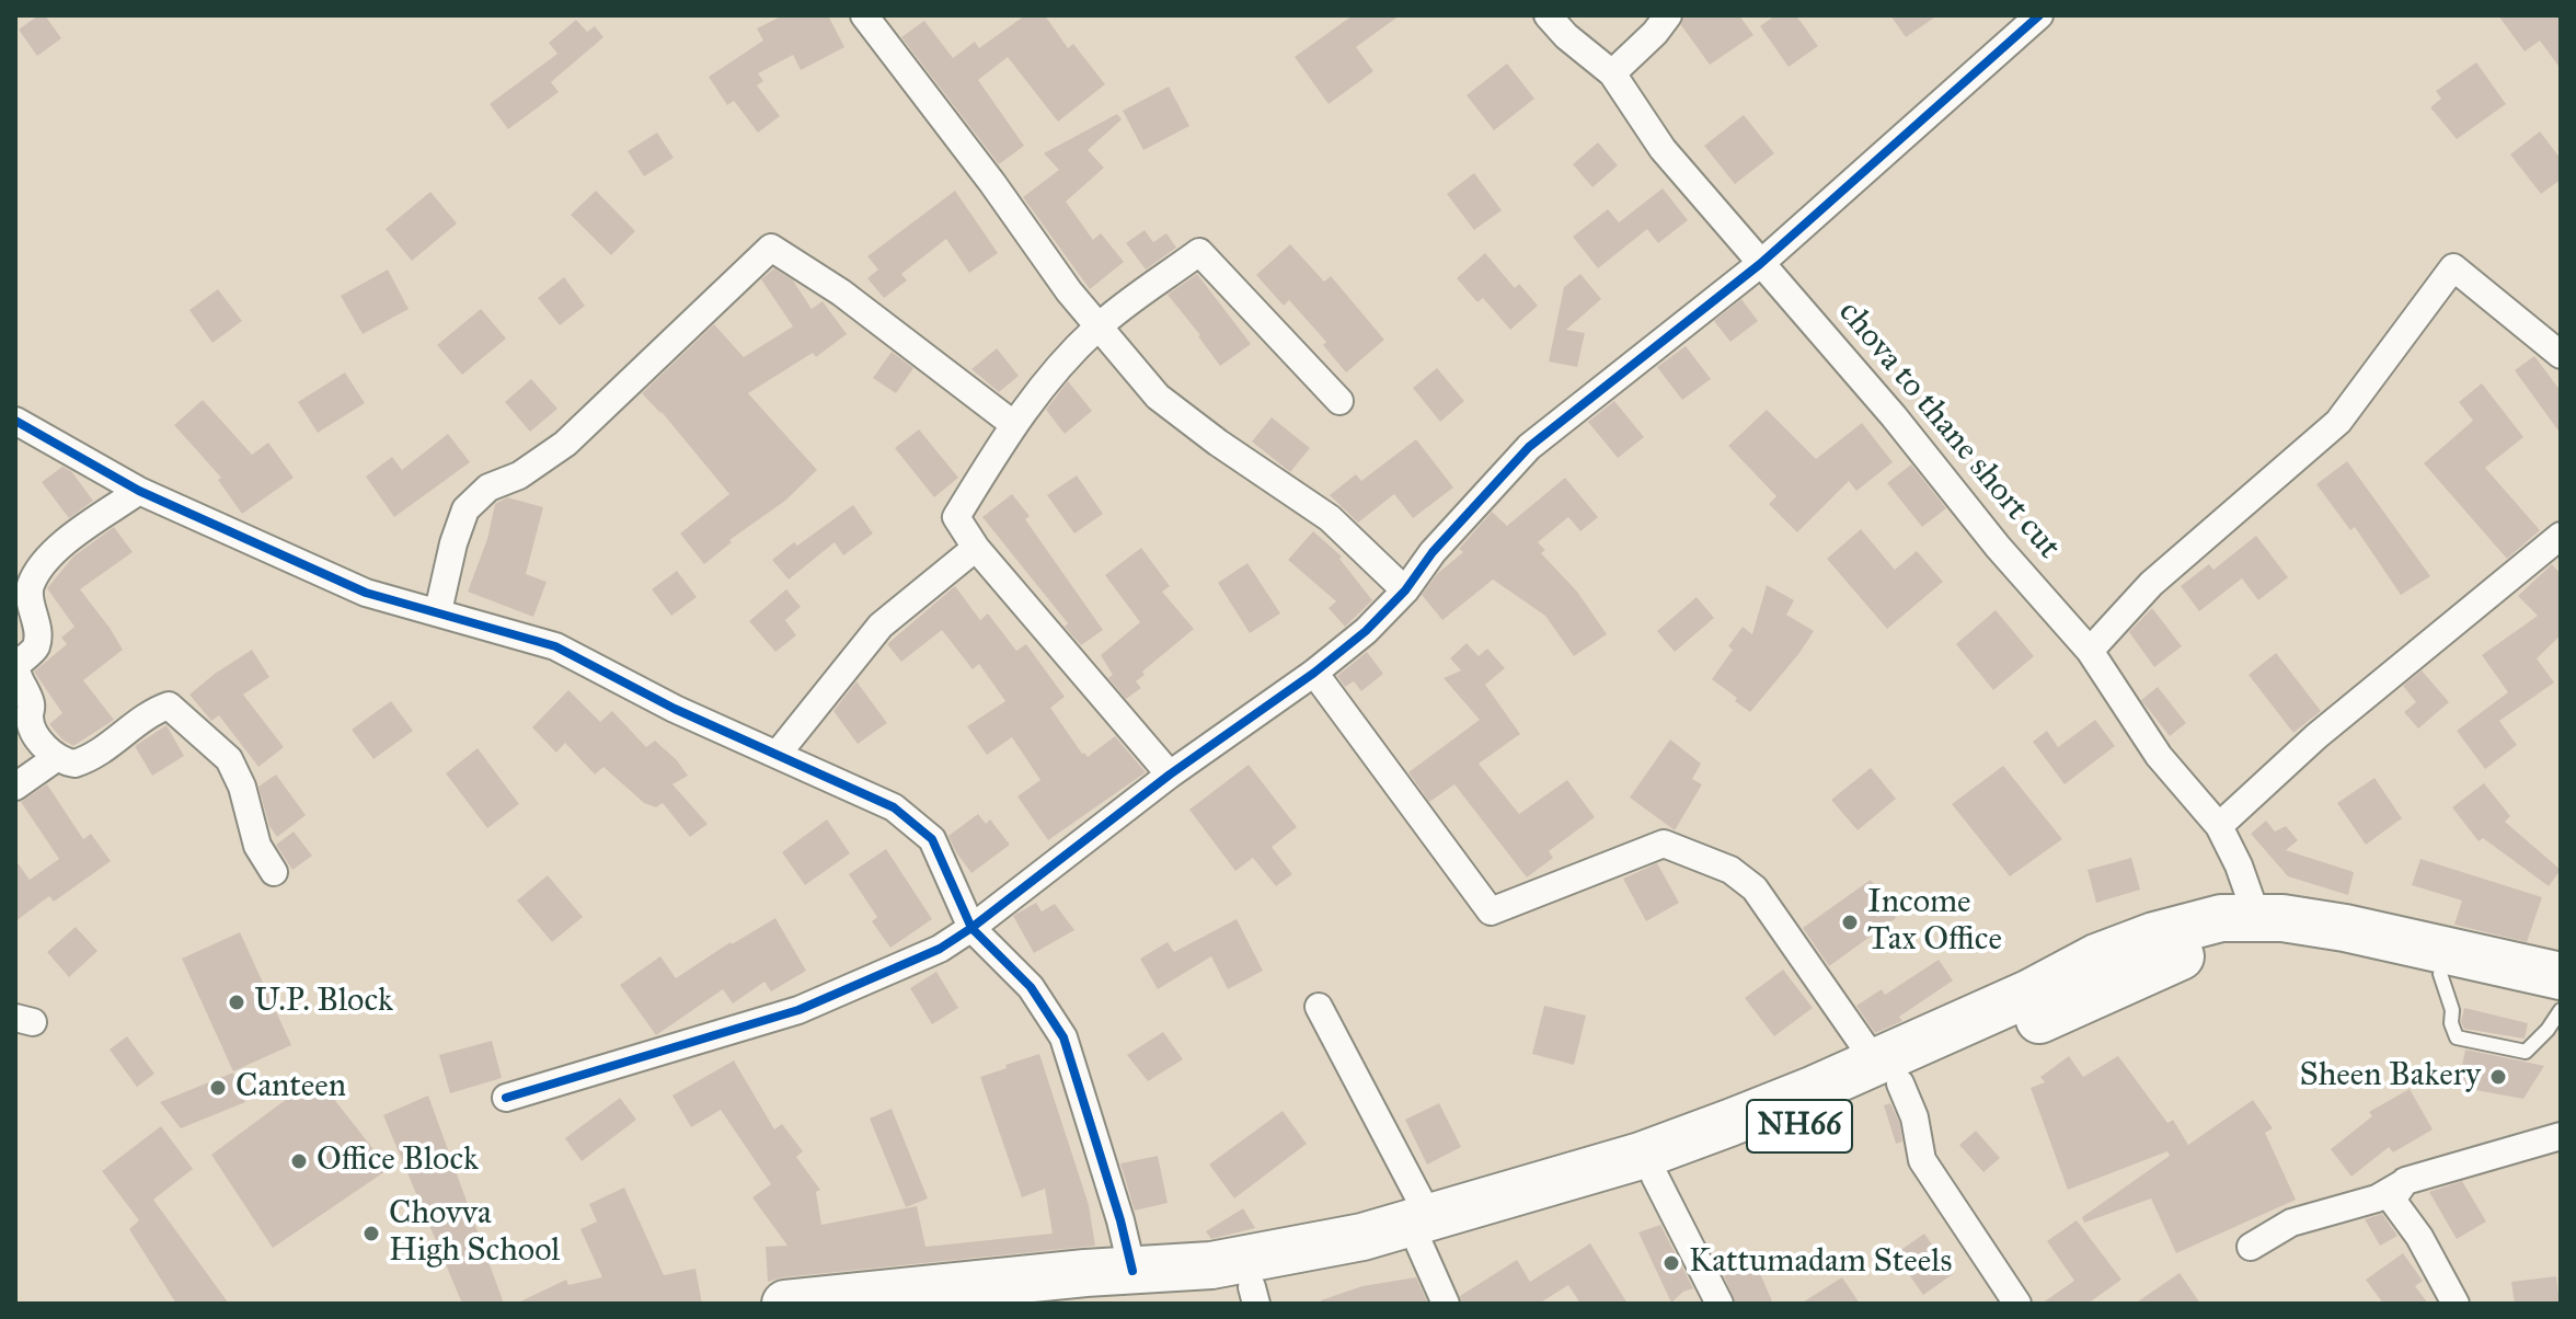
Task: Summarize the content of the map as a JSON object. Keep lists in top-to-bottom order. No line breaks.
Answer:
{"streets":{"highway":["NH66"],"street":["chova to thane short cut"]},"crossings":[["chova to thane short cut","NH66"]],"places":["Income Tax Office","U.P. Block","Sheen Bakery","Canteen","Office Block","Chovva High School","Kattumadam Steels"]}
